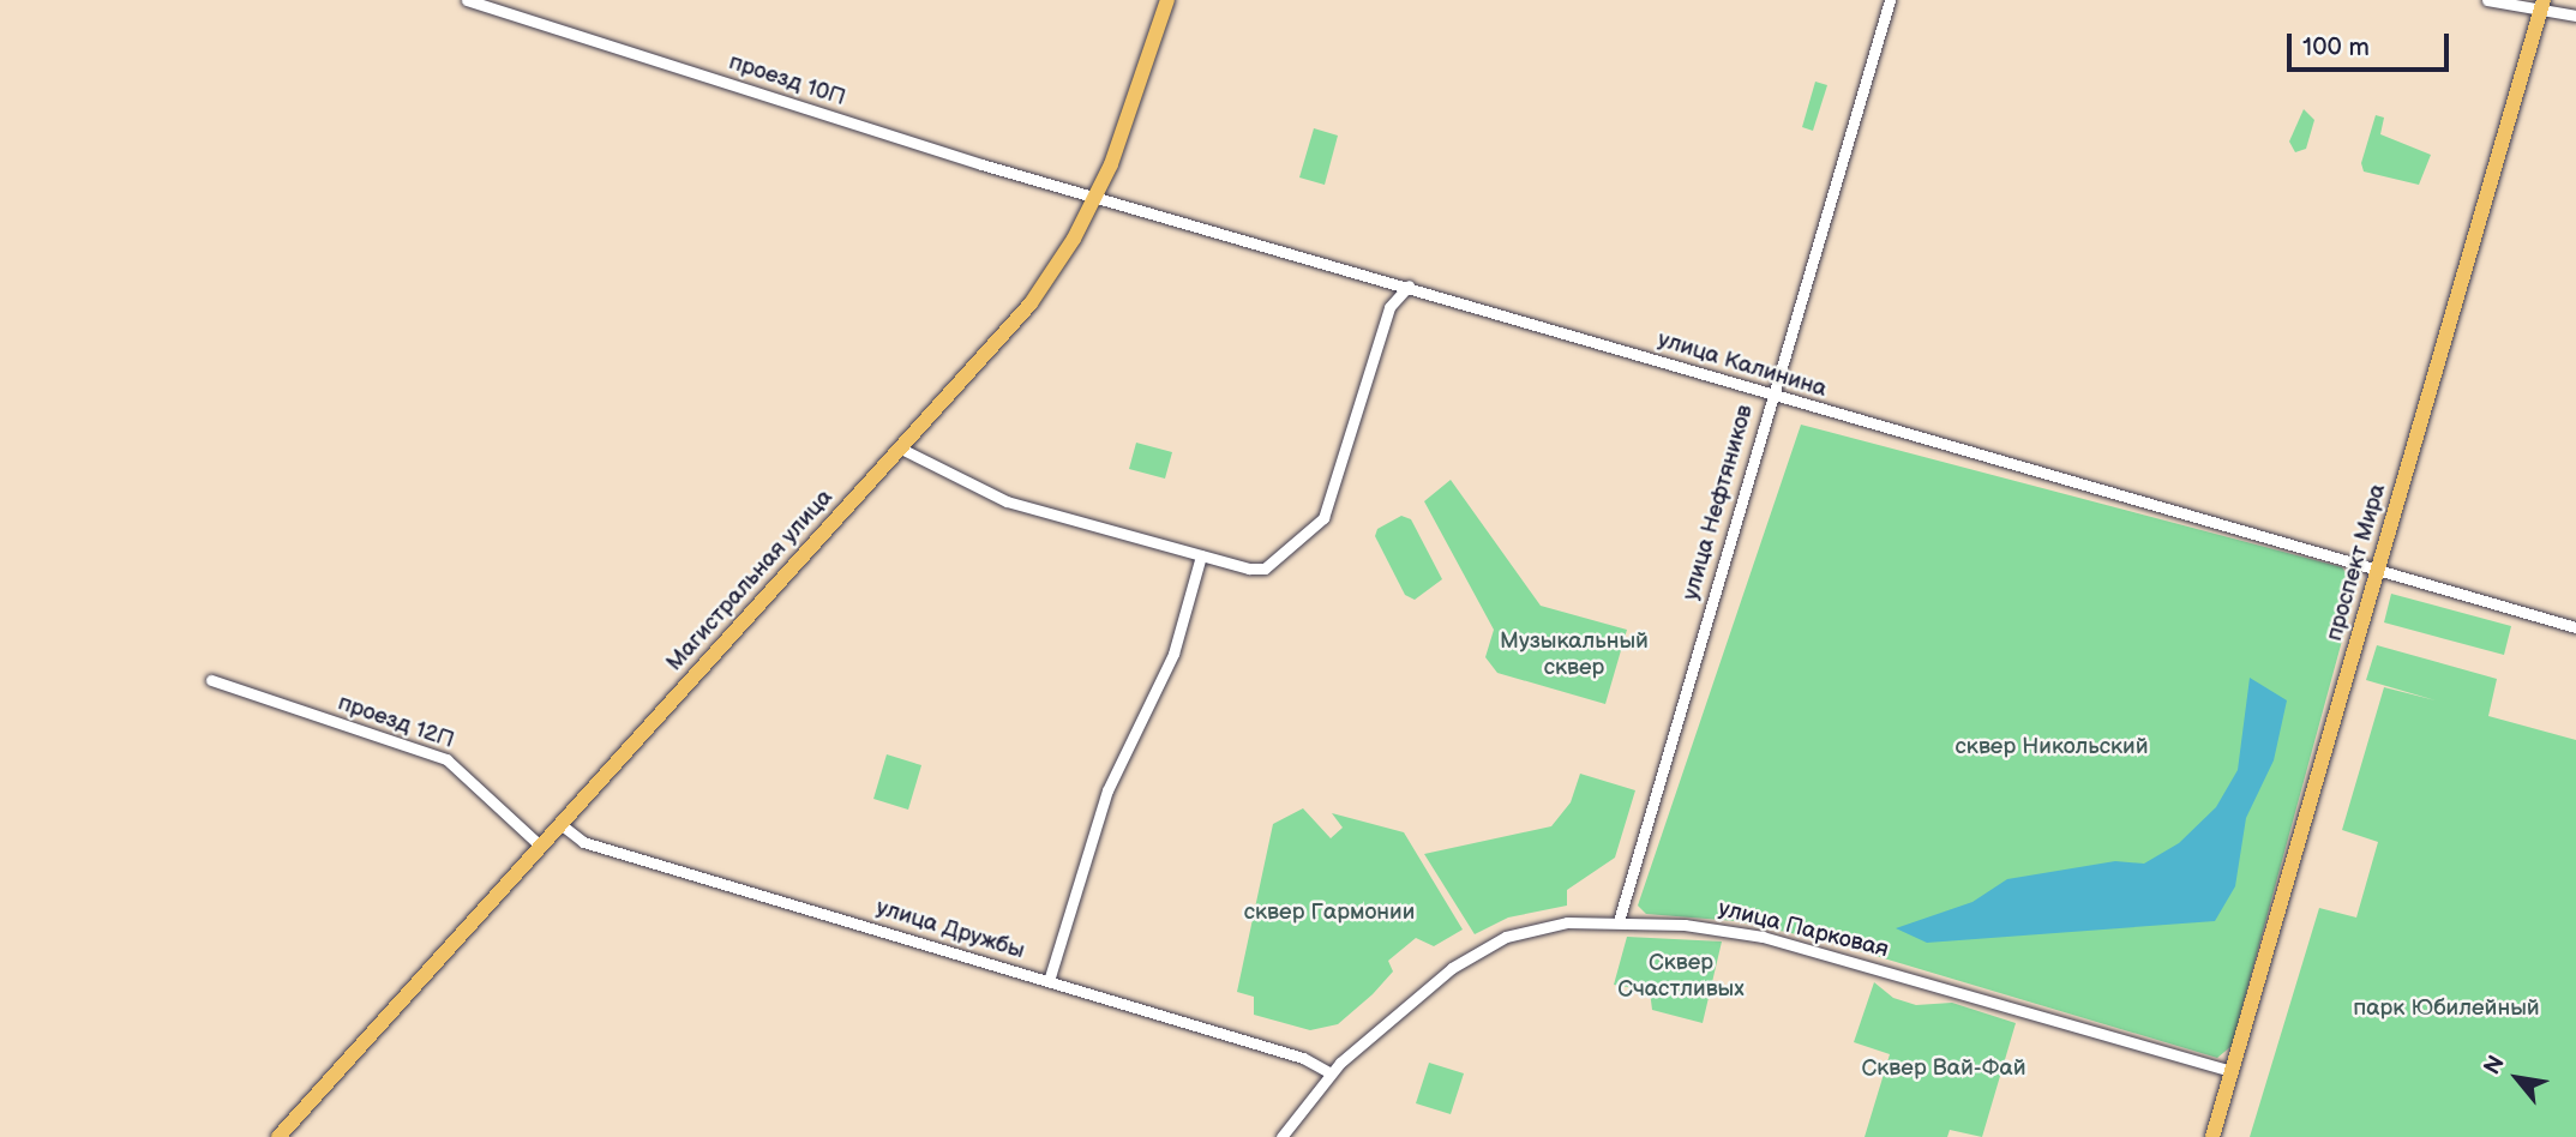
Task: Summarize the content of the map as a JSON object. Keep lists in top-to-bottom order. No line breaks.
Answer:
{"streets":{"main road":["проспект Мира","Магистральная улица"],"street":["проезд 10П","улица Калинина","улица Нефтяников","проезд 12П","улица Дружбы","улица Парковая"]},"crossings":[["проезд 10П","улица Калинина"],["проезд 10П","Магистральная улица"],["улица Калинина","улица Нефтяников"],["улица Калинина","проспект Мира"],["улица Калинина","Магистральная улица"],["улица Нефтяников","улица Парковая"],["проспект Мира","улица Парковая"],["Магистральная улица","проезд 12П"],["Магистральная улица","улица Дружбы"],["улица Дружбы","улица Парковая"]],"parks":["Музыкальный сквер","сквер Никольский","сквер Гармонии","Сквер Счастливых","парк Юбилейный","Сквер Вай-Фай"],"scale_bar":"100 m","north":"top left"}
